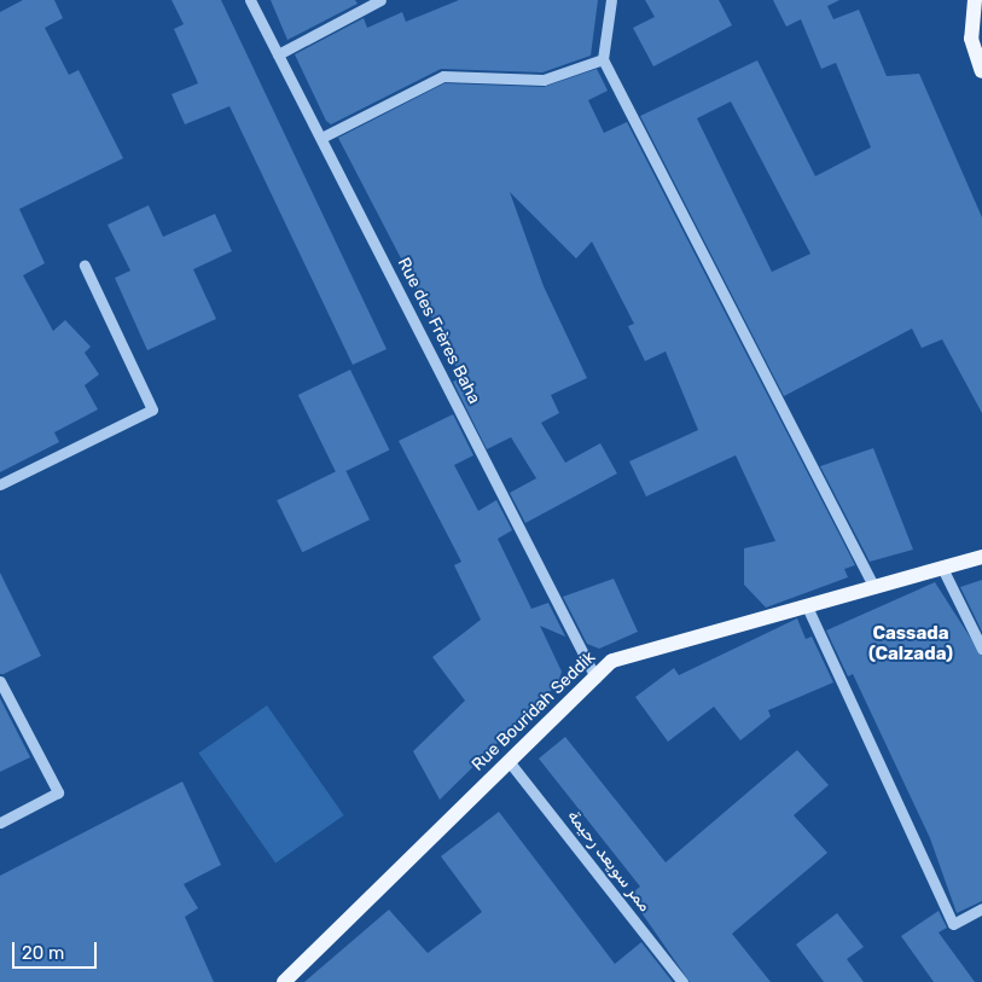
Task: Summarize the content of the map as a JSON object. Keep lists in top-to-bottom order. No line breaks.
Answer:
{"streets":{"main road":["Rue Bouridah Seddik"],"street":["Rue des Frères Baha","ممر سويعد رحيمة"]},"crossings":[["Rue des Frères Baha","Rue Bouridah Seddik"],["Rue Bouridah Seddik","ممر سويعد رحيمة"]],"districts":["Cassada (Calzada)"],"scale_bar":"20 m"}
